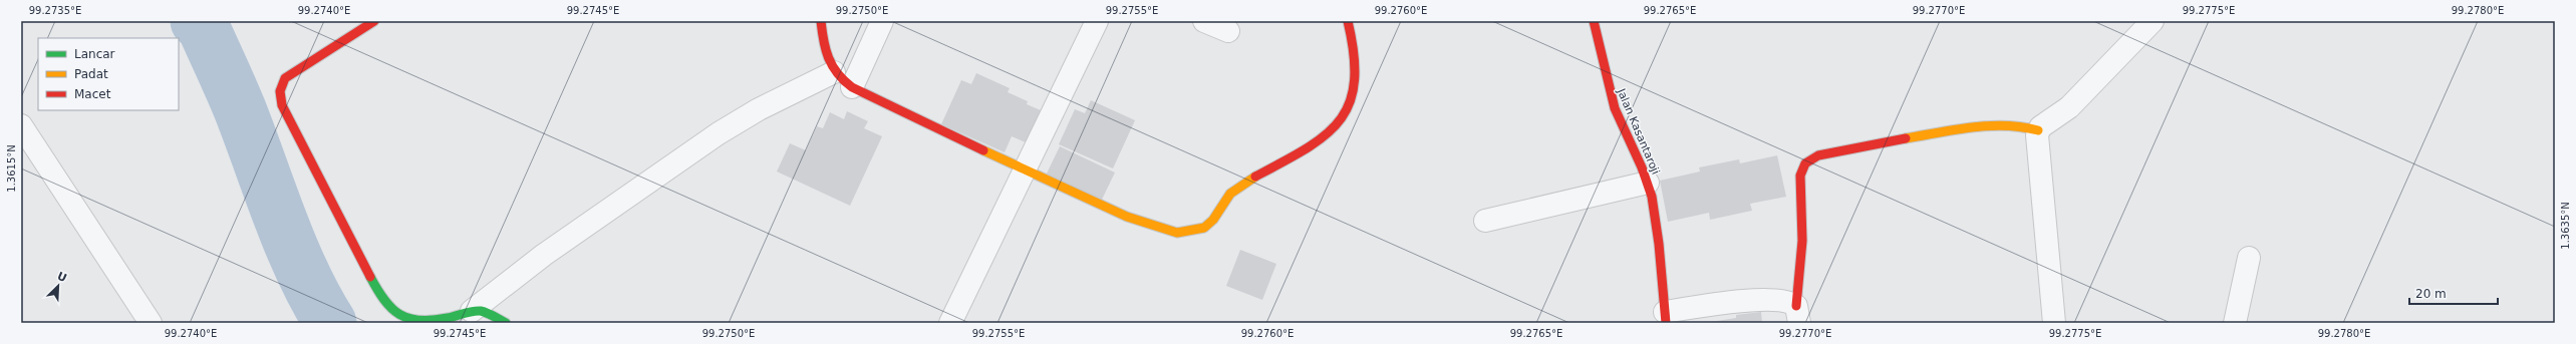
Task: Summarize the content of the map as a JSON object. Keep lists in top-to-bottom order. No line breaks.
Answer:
{"streets":{"street":["Jalan Kasantaroji"]},"legend":["Lancar","Padat","Macet"],"scale_bar":"20 m","north":"top right","coordinates":["99.2735°E","99.2740°E","99.2745°E","99.2750°E","99.2755°E","99.2760°E","99.2765°E","99.2770°E","99.2775°E","99.2780°E","1.3615°N","1.3635°N"]}
